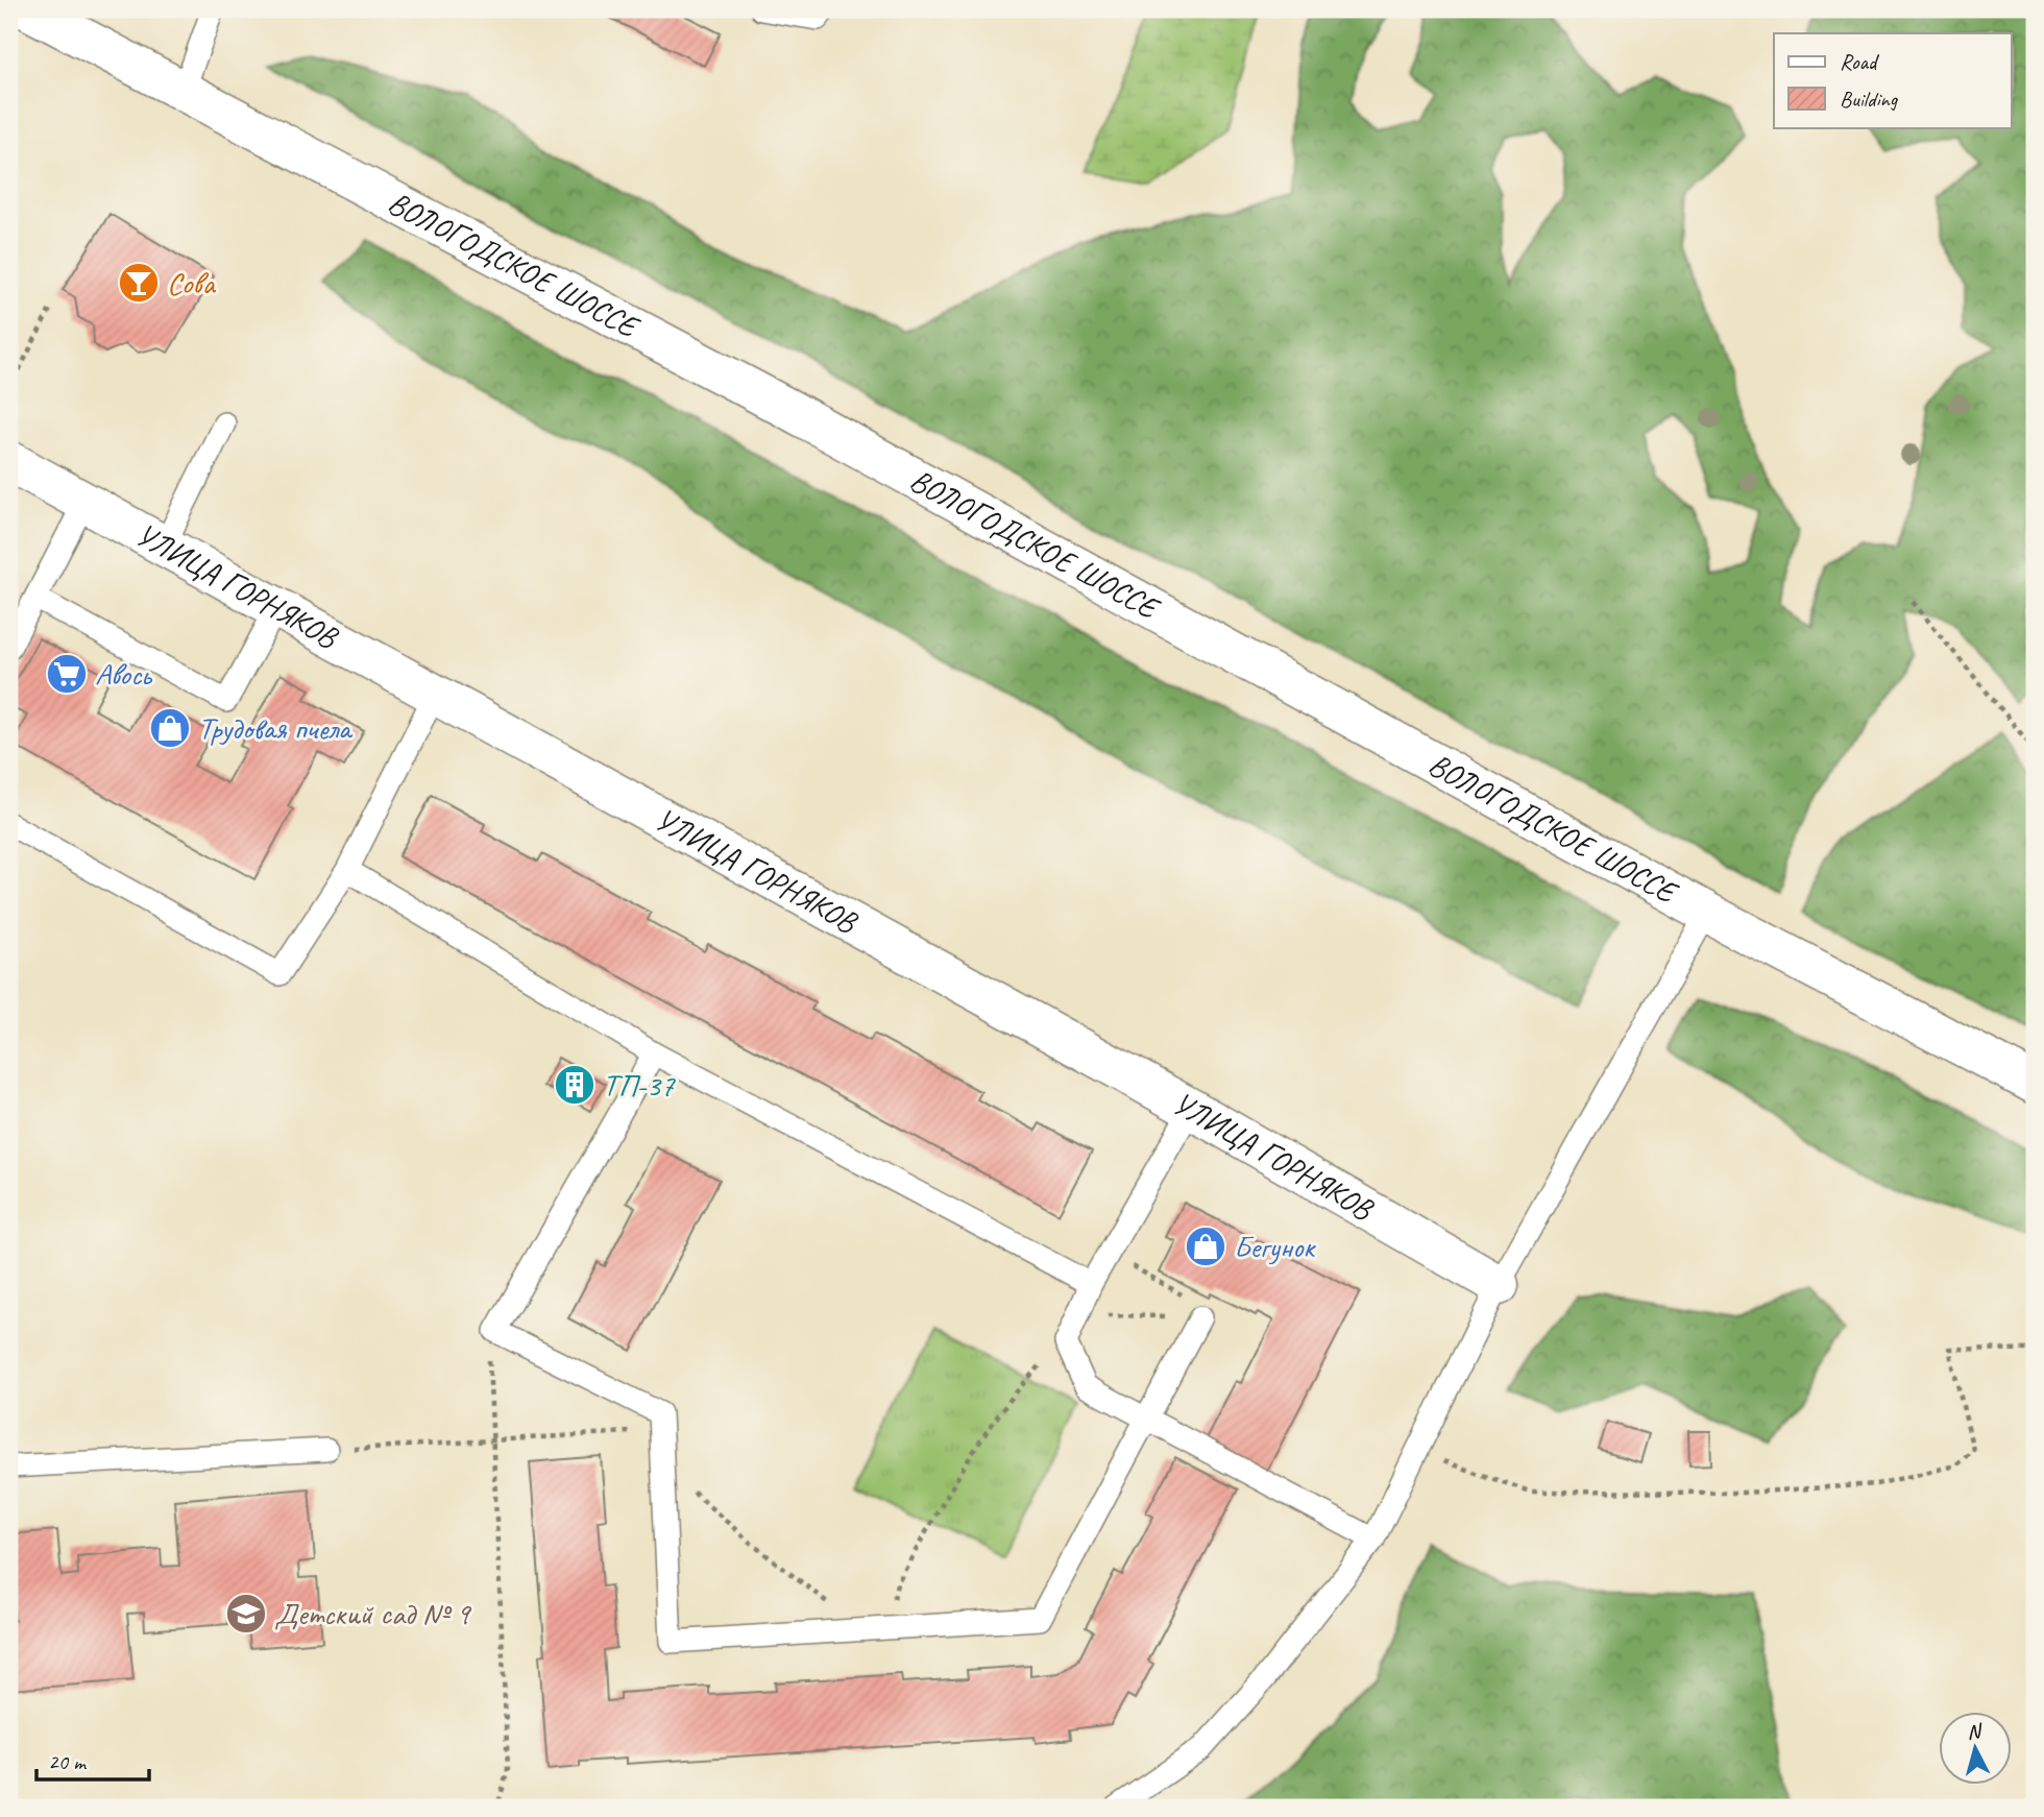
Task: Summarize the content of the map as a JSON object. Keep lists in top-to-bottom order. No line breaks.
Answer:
{"streets":{"main road":["ВОЛОГОДСКОЕ ШОССЕ","УЛИЦА ГОРНЯКОВ"]},"places":{"bar":["Сова"],"supermarket":["Авось"],"shop":["Трудовая пчела","Бегунок"],"building":["ТП-37"],"school or university":["Детский сад № 9"]},"legend":["Road","Building"],"scale_bar":"20 m","north":"top"}
